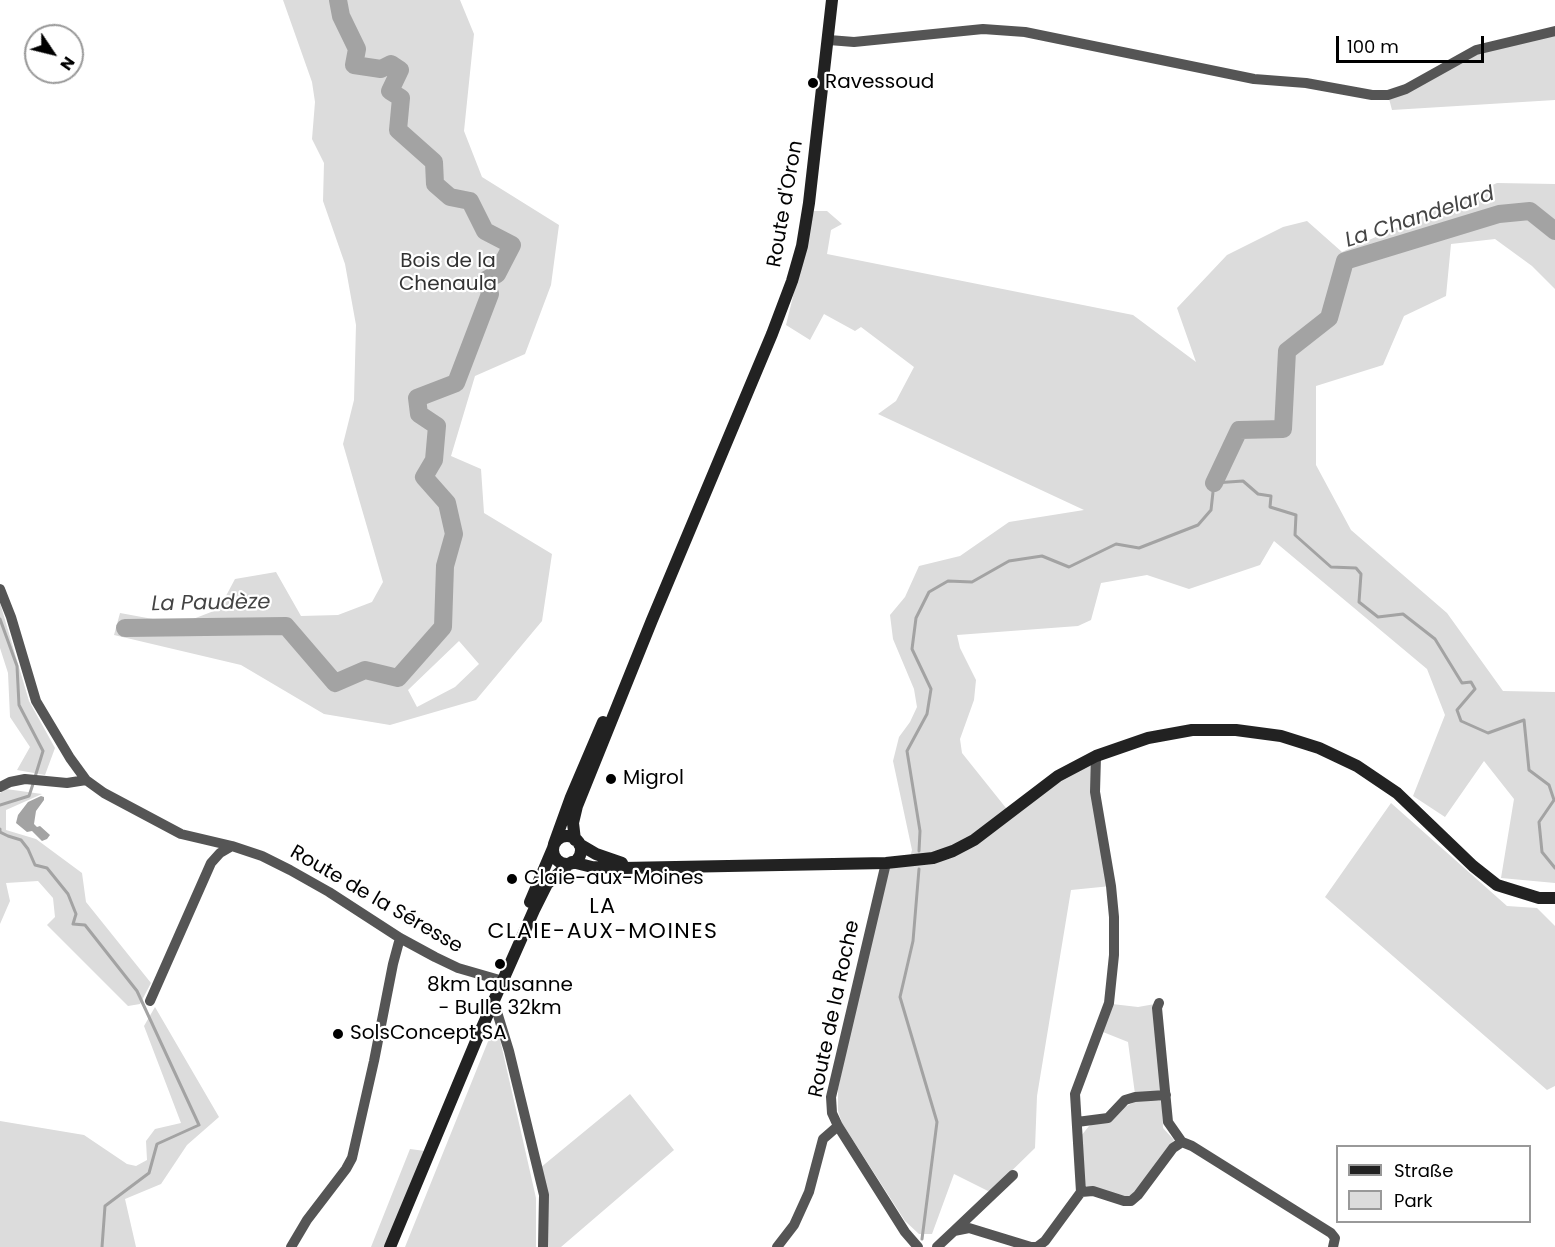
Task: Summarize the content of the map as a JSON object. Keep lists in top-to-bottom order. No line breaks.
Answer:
{"streets":{"main road":["Route d'Oron"],"street":["Route de la Séresse","Route de la Roche"]},"districts":["LA CLAIE-AUX-MOINES"],"water":["La Chandelard","La Paudèze"],"parks":["Bois de la Chenaula"],"places":["Ravessoud","Migrol","Claie-aux-Moines","8km Lausanne - Bulle 32km","SolsConcept SA"],"legend":["Straße","Park"],"scale_bar":"100 m","north":"bottom right"}
